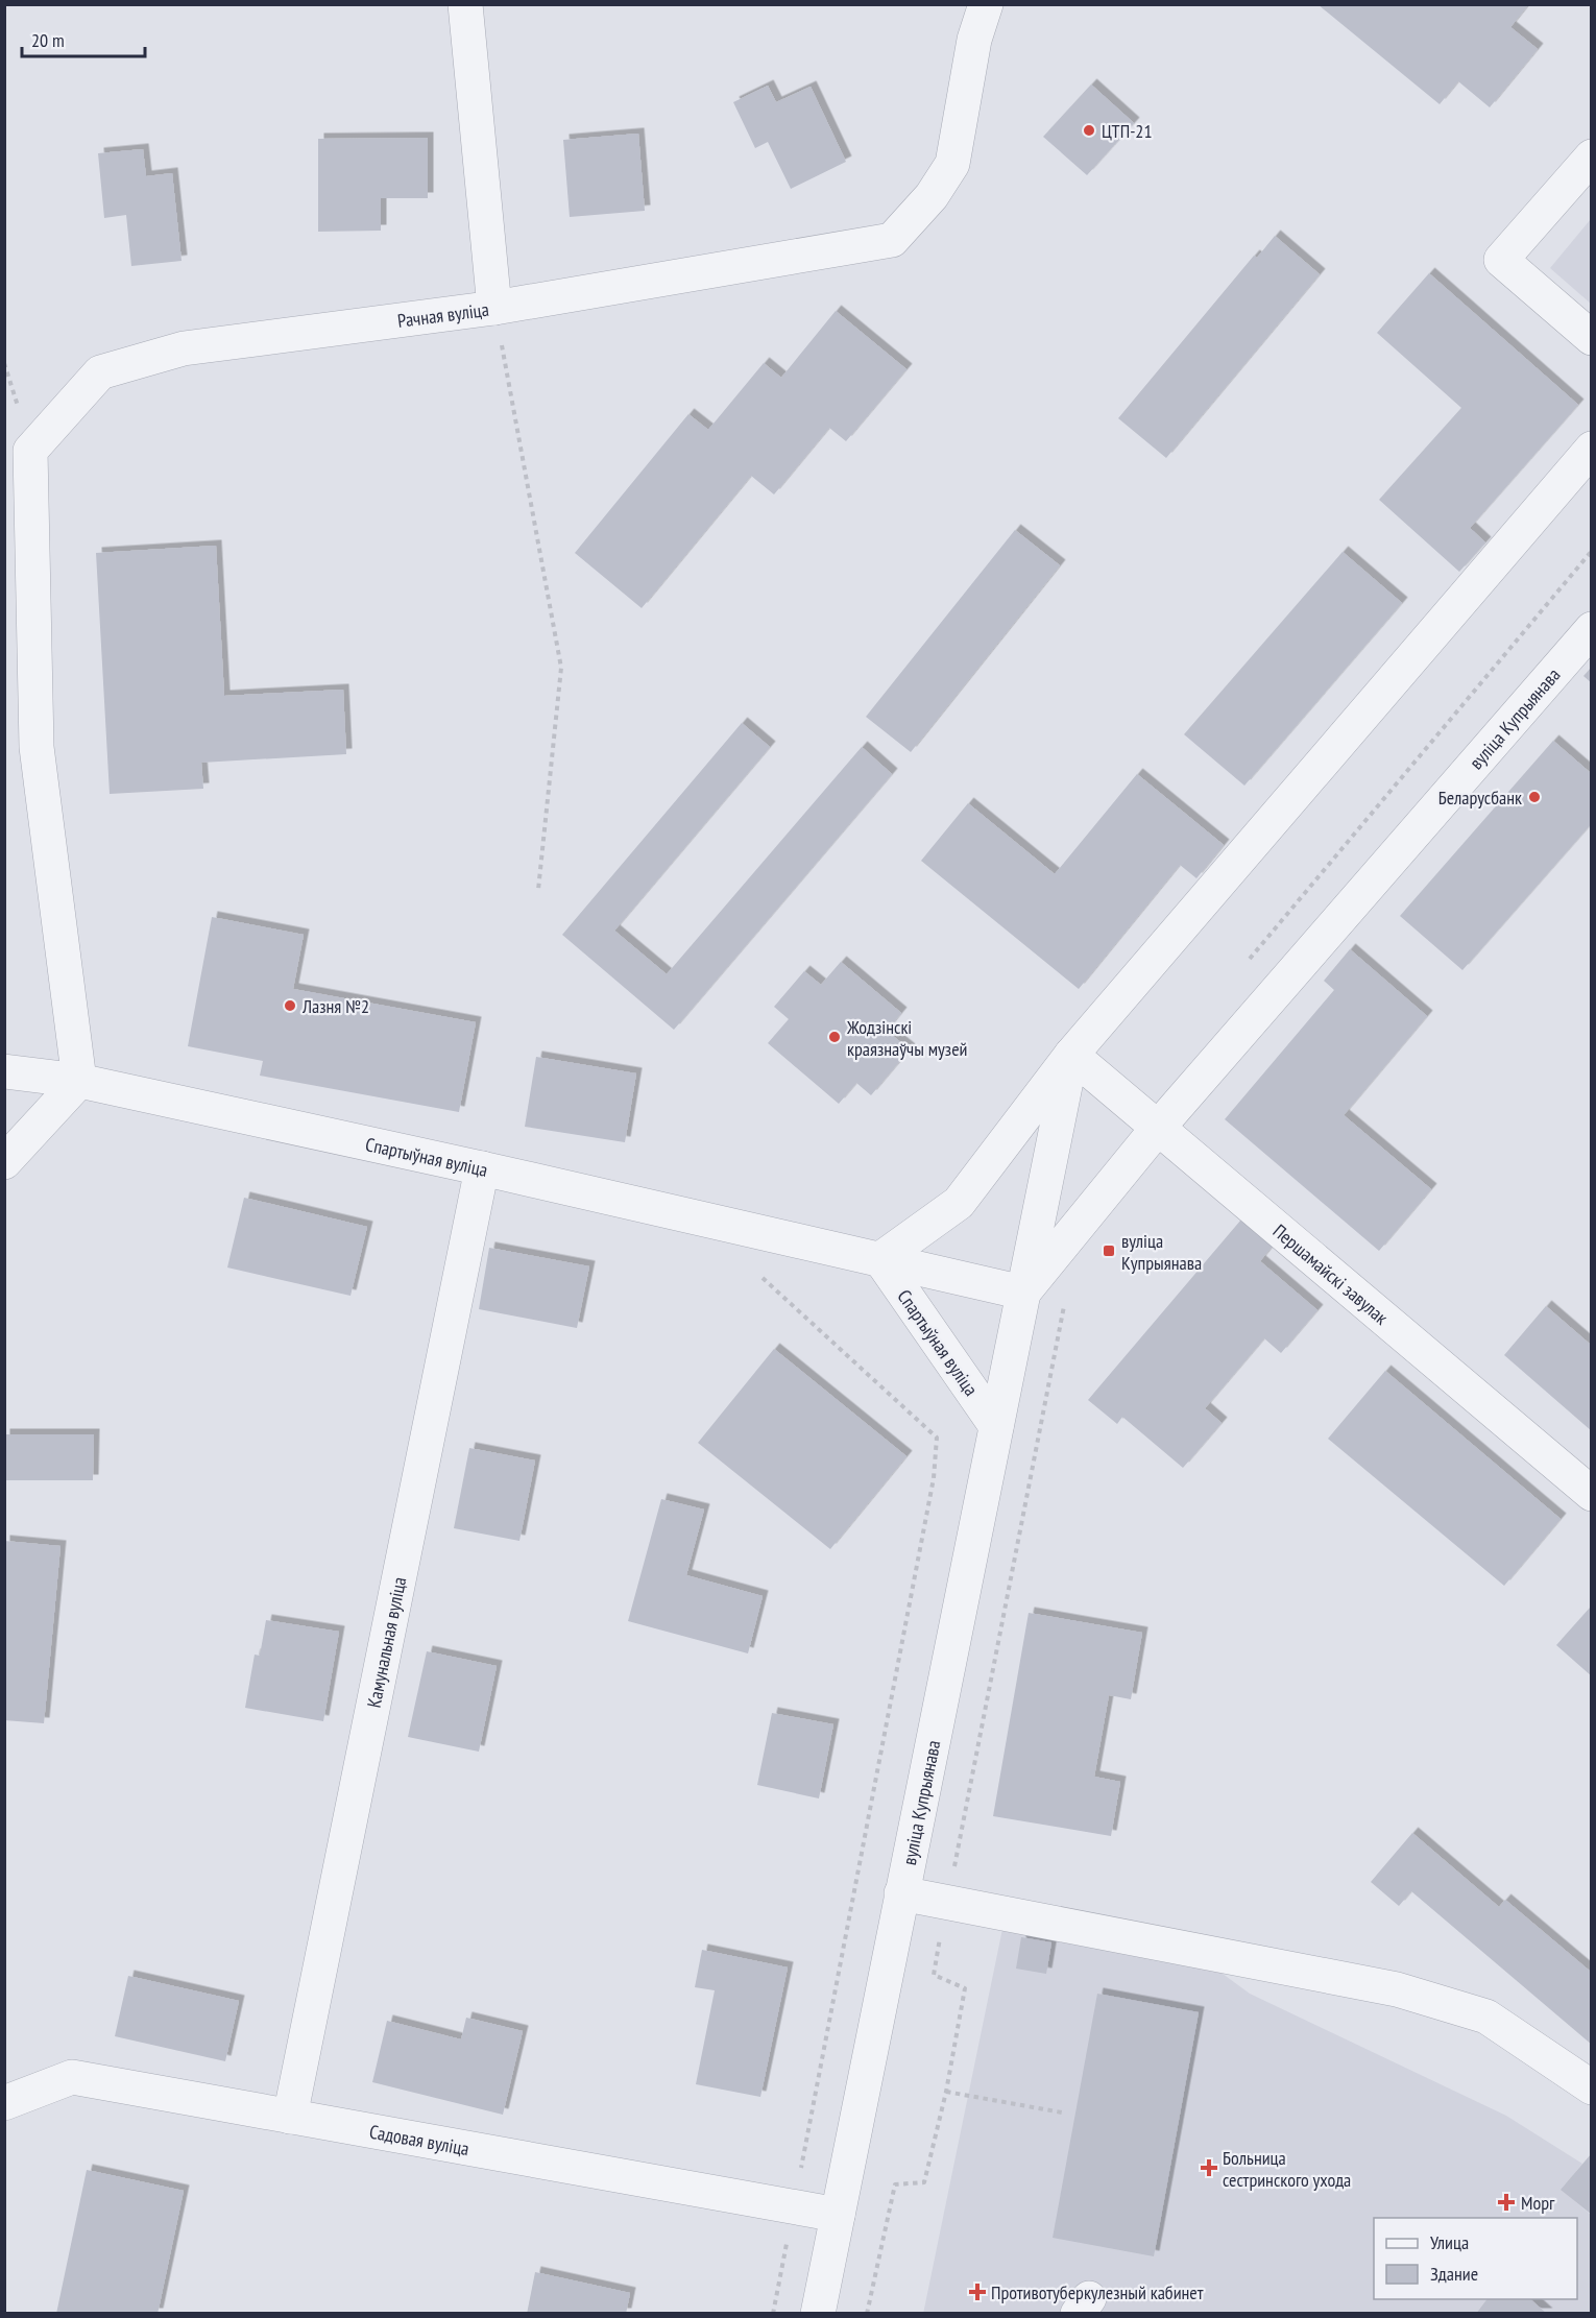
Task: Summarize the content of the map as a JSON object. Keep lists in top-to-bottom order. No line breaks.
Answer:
{"streets":{"street":["Рачная вуліца","вуліца Купрыянава","Спартыўная вуліца","Першамайскі завулак","Камунальная вуліца","Садовая вуліца"]},"crossings":[["Рачная вуліца","Спартыўная вуліца"],["вуліца Купрыянава","Спартыўная вуліца"],["вуліца Купрыянава","Першамайскі завулак"],["вуліца Купрыянава","Садовая вуліца"],["Спартыўная вуліца","Камунальная вуліца"],["Камунальная вуліца","Садовая вуліца"]],"places":{"other":["ЦТП-21","Беларусбанк","Лазня №2","Жодзінскі краязнаўчы музей"],"transit":["вуліца Купрыянава"],"health":["Больница сестринского ухода","Морг","Противотуберкулезный кабинет"]},"legend":["Улица","Здание"],"scale_bar":"20 m"}
